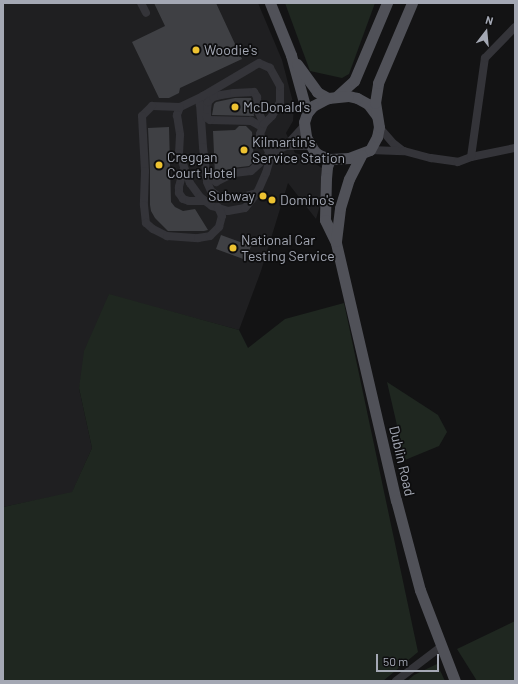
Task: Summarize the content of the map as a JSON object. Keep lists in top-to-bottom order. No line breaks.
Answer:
{"streets":{"main road":["Dublin Road"]},"places":["Woodie's","McDonald's","Kilmartin's Service Station","Creggan Court Hotel","Subway","Domino's","National Car Testing Service"],"scale_bar":"50 m","north":"top"}
